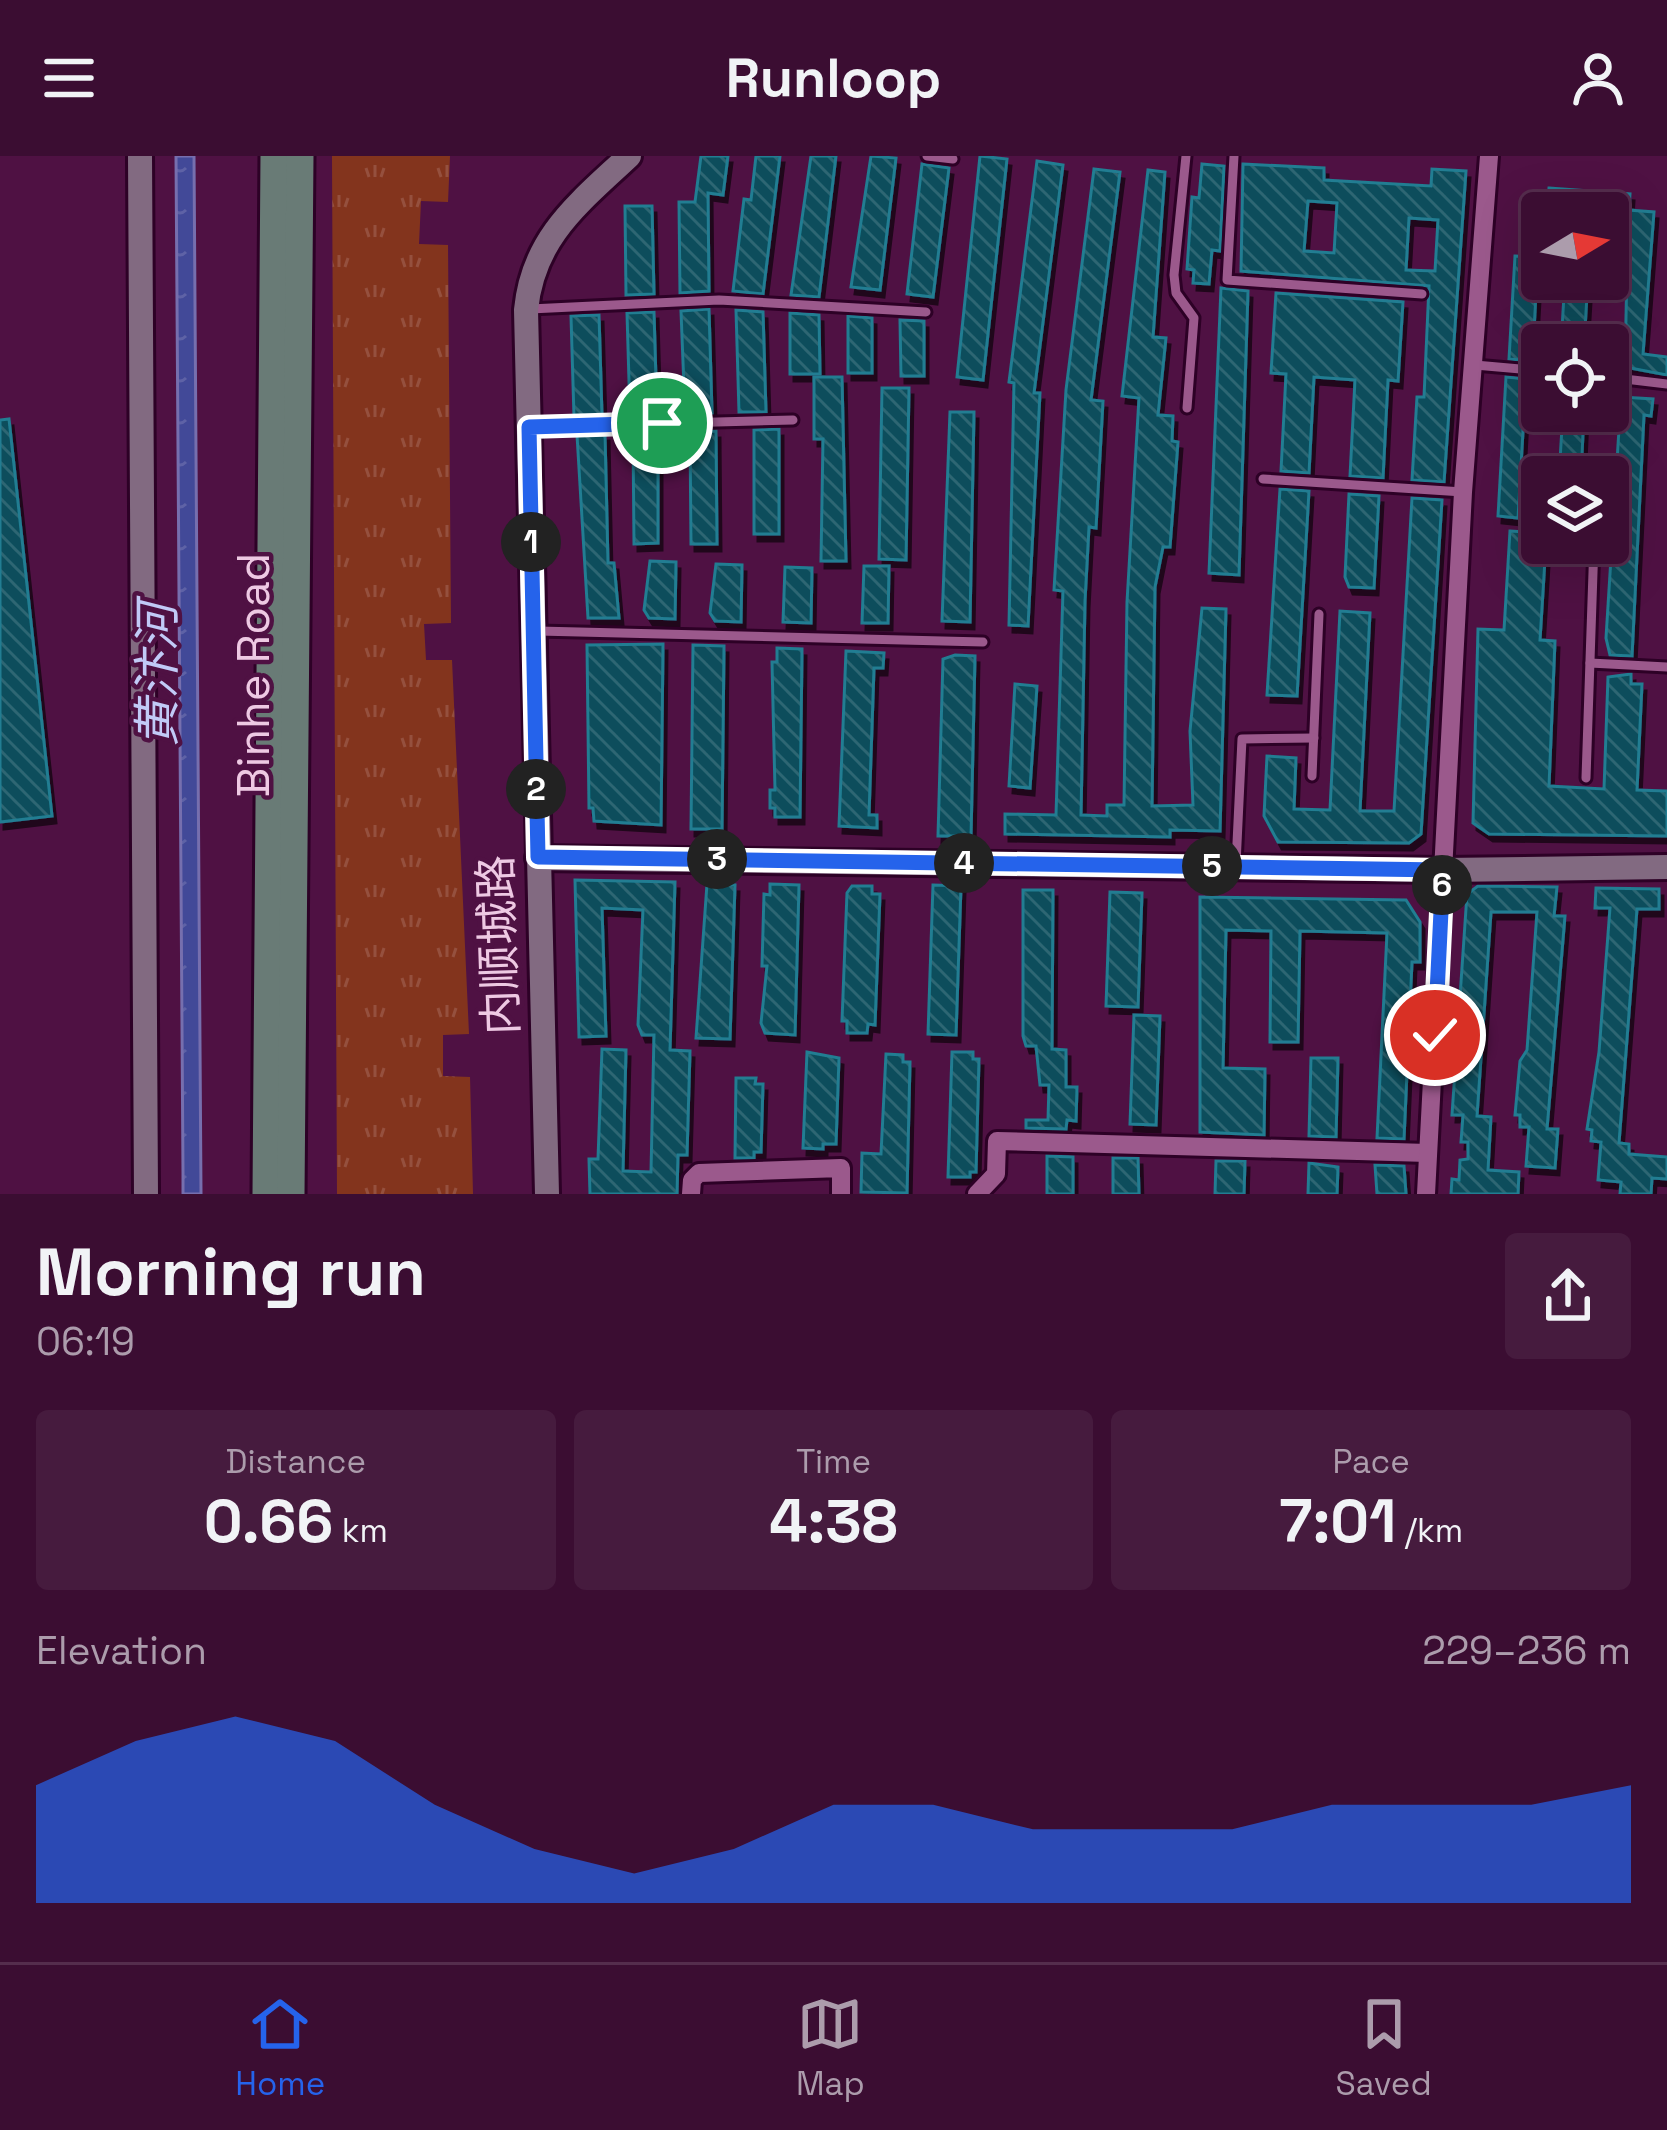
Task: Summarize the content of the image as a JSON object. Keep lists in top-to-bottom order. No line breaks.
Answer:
{"streets":{"main road":["Binhe Road"],"street":["内顺城路"]},"water":["黄汴河"],"north":"right","page":{"header":"Runloop","pins":["1","2","3","4","5","6"],"heading":["Morning run","06:19"],"stats":[["Distance","0.66 km"],["Time","4:38"],["Pace","7:01 /km"]],"chart":["Elevation","229–236 m"],"tabs":["Home","Map","Saved"]}}
